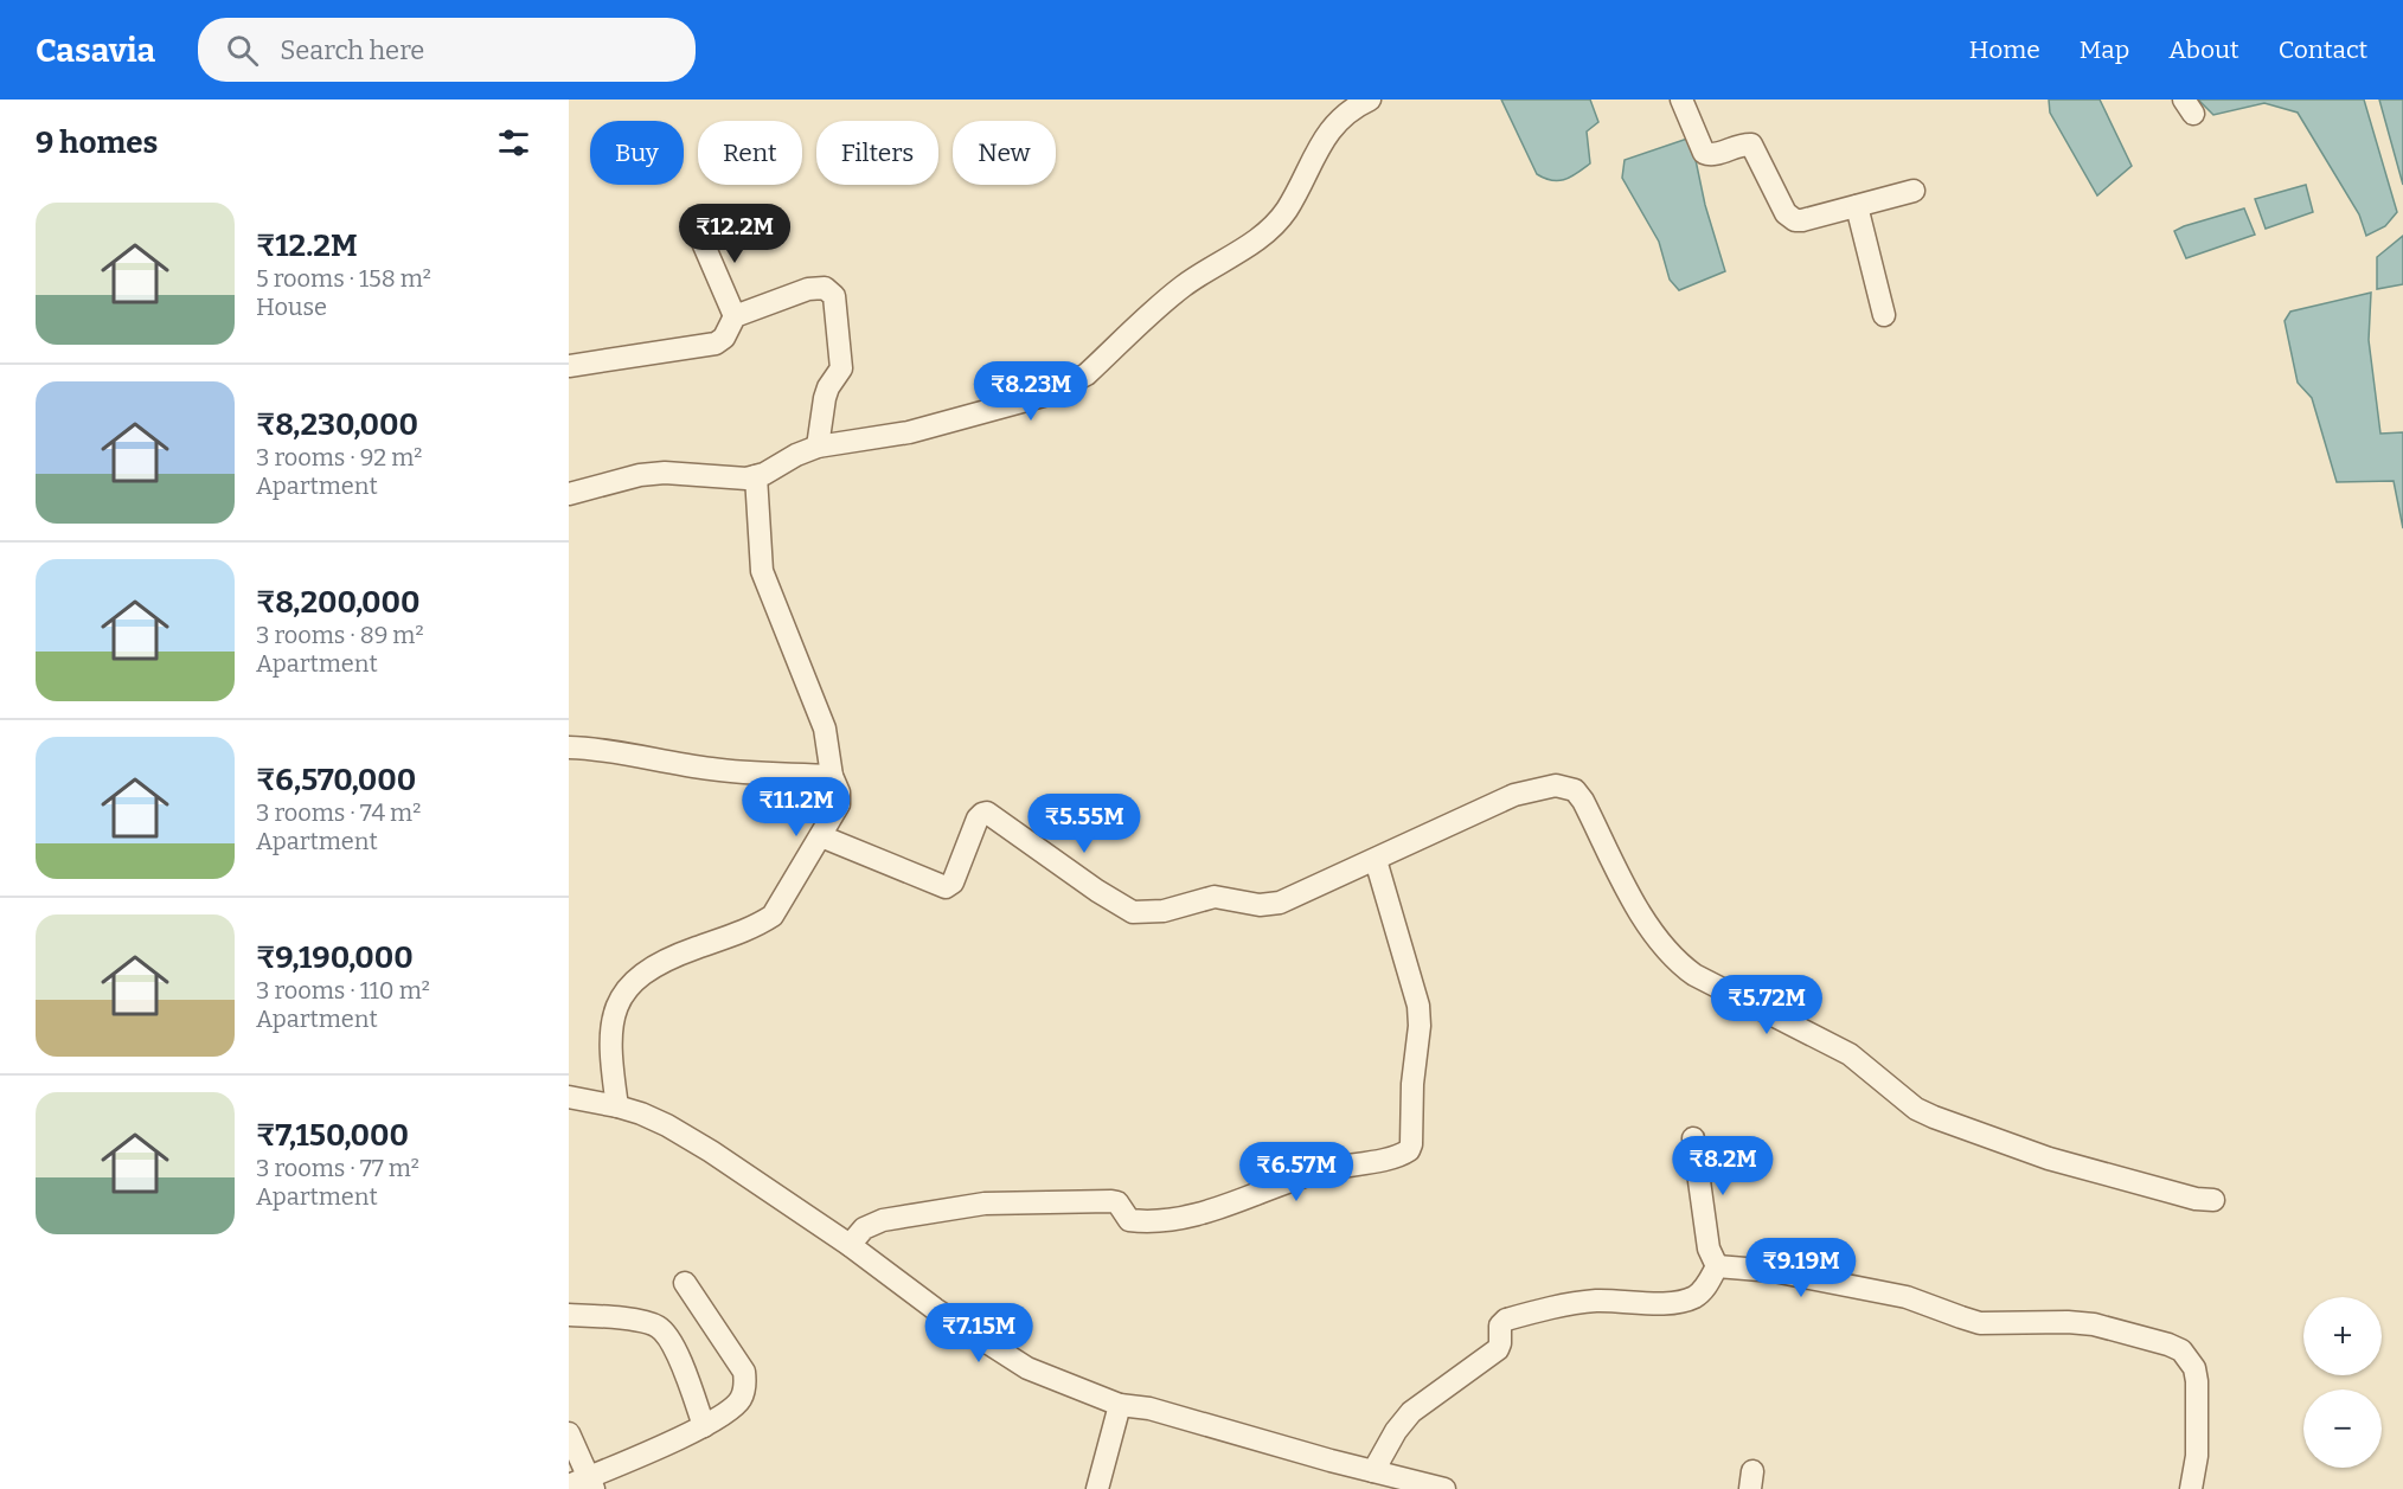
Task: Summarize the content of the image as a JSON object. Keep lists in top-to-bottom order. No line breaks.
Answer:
{"page":{"header":"Casavia","search":"Search here","nav":["Home","Map","About","Contact"],"heading":"9 homes","chip":["Buy","Rent","Filters","New"],"list":[{"name":"₹12.2M","note":"5 rooms · 158 m² · House"},{"name":"₹8,230,000","note":"3 rooms · 92 m² · Apartment"},{"name":"₹8,200,000","note":"3 rooms · 89 m² · Apartment"},{"name":"₹6,570,000","note":"3 rooms · 74 m² · Apartment"},{"name":"₹9,190,000","note":"3 rooms · 110 m² · Apartment"},{"name":"₹7,150,000","note":"3 rooms · 77 m² · Apartment"}],"price":["₹12.2M","₹8.23M","₹11.2M","₹5.55M","₹5.72M","₹8.2M","₹6.57M","₹9.19M","₹7.15M"],"map_buttons":["+","−"]}}
